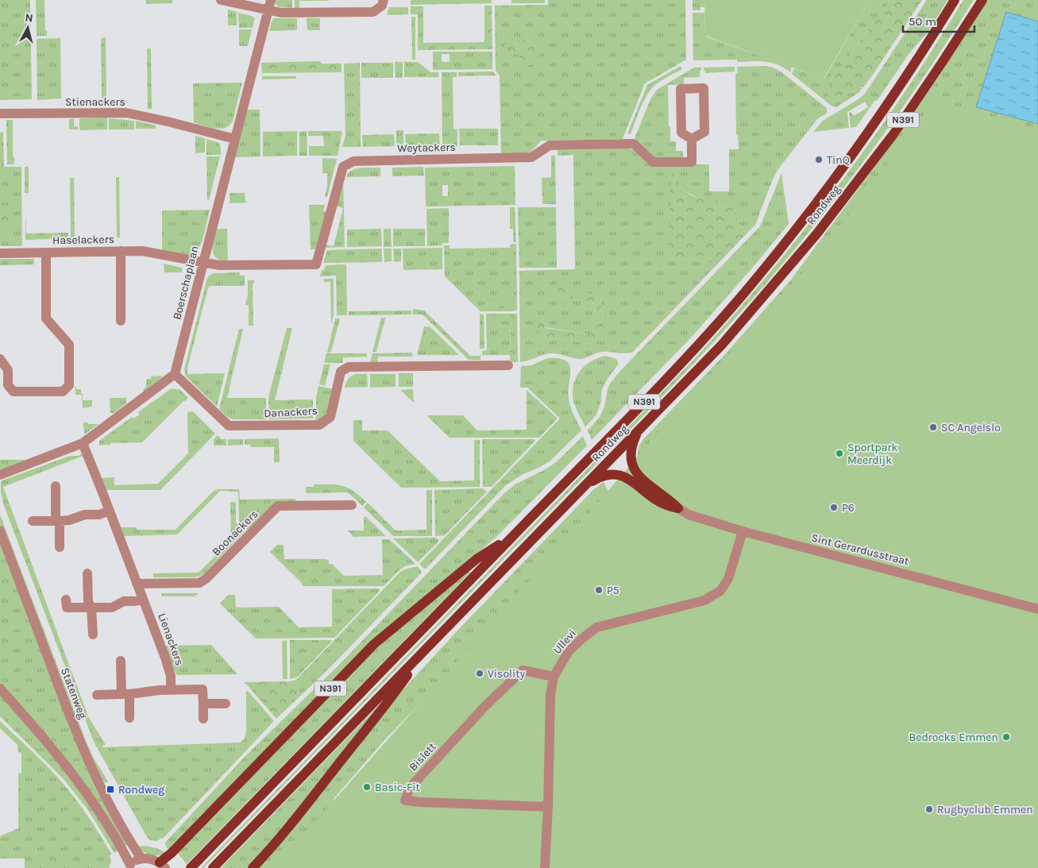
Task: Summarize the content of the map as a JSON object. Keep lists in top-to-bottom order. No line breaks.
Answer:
{"streets":{"main road":["N391","Rondweg"],"street":["Stienackers","Weytackers","Haselackers","Boerschaplaan","Danackers","Boonackers","Sint Gerardusstraat","Lienackers","Ullevi","Statenweg","Bislett"]},"crossings":[["Stienackers","Boerschaplaan"],["N391","Rondweg"],["Weytackers","Haselackers"],["Weytackers","Boerschaplaan"],["Haselackers","Boerschaplaan"],["Boerschaplaan","Danackers"],["Boonackers","Lienackers"],["Sint Gerardusstraat","Ullevi"],["Ullevi","Bislett"]],"places":{"other":["TinQ","SC Angelslo","Sportpark Meerdijk","P6","P5","Visolity","Bedrocks Emmen","Basic-Fit","Rugbyclub Emmen"],"transit":["Rondweg"]},"scale_bar":"50 m","north":"top"}
